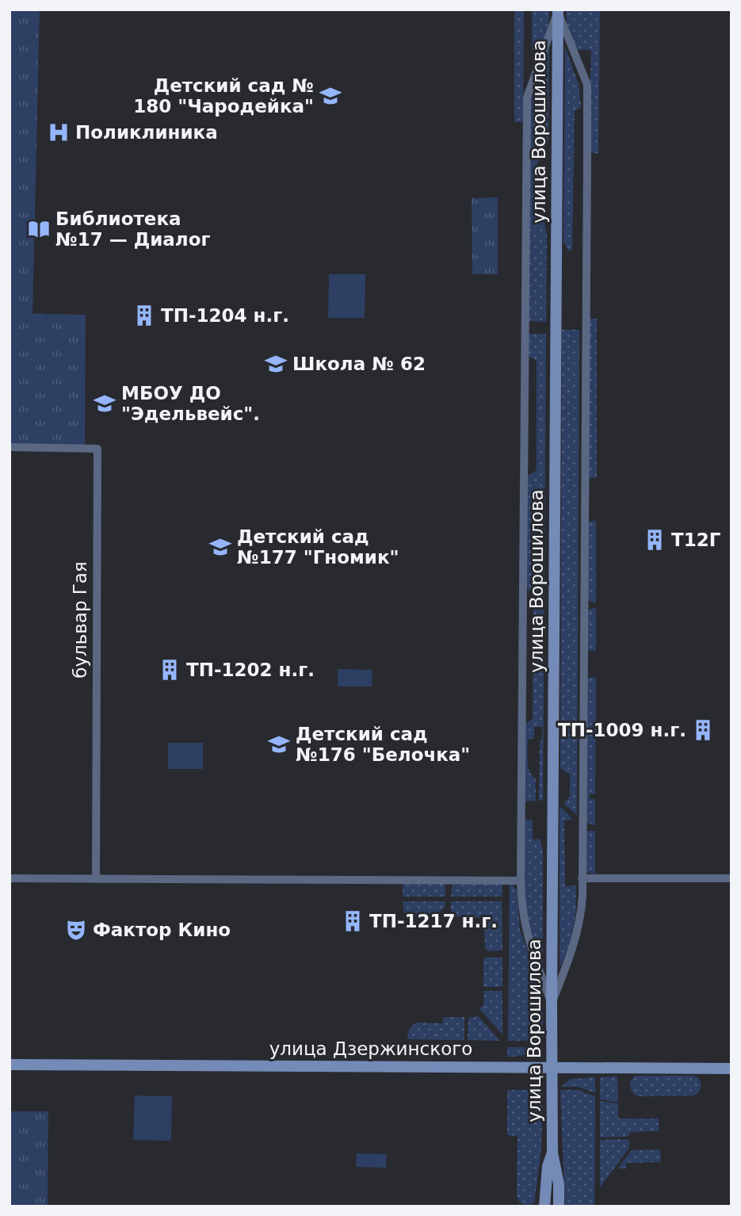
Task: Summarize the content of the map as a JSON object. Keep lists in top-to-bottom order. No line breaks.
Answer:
{"streets":{"main road":["улица Ворошилова","улица Дзержинского"],"street":["бульвар Гая"]},"crossings":[["улица Ворошилова","улица Дзержинского"]],"places":{"school or university":["Детский сад № 180 \"Чародейка\"","Школа № 62","МБОУ ДО \"Эдельвейс\".","Детский сад №177 \"Гномик\"","Детский сад №176 \"Белочка\""],"hospital":["Поликлиника"],"library":["Библиотека №17 — Диалог"],"building":["ТП-1204 н.г.","T12Г","ТП-1202 н.г.","ТП-1009 н.г.","ТП-1217 н.г."],"theatre":["Фактор Кино"]}}
